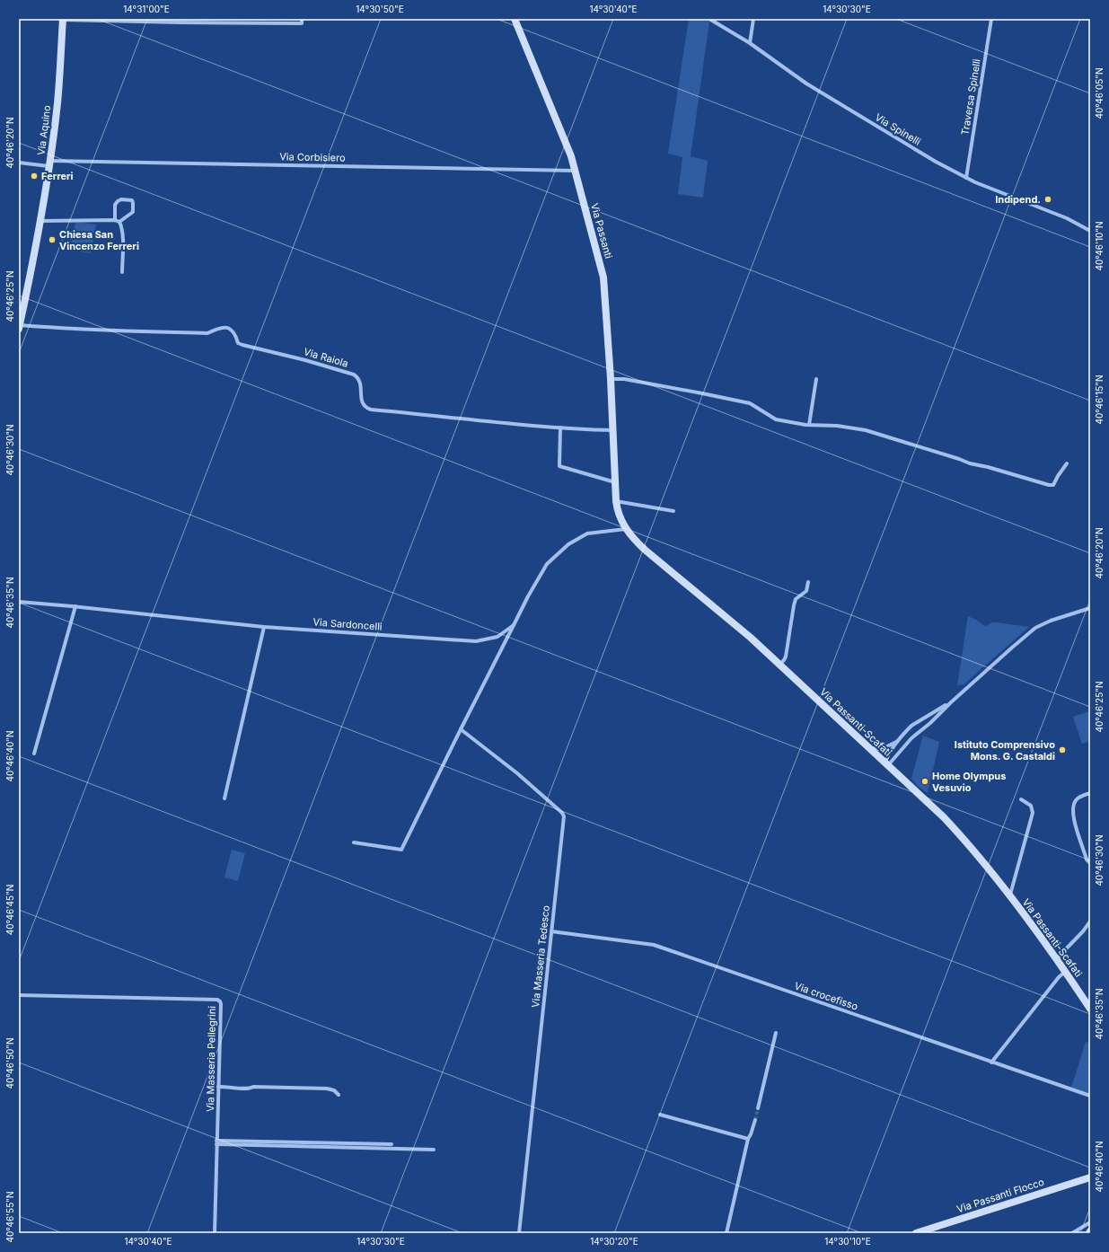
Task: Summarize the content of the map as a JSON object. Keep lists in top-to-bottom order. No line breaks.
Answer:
{"streets":{"street":["Traversa Spinelli","Via Spinelli","Via Aquino","Via Corbisiero","Via Passanti","Via Raiola","Via Sardoncelli","Via Passanti-Scafati","Via Masseria Tedesco","Via crocefisso","Via Masseria Pellegrini","Via Passanti Flocco"]},"crossings":[["Traversa Spinelli","Via Spinelli"],["Via Aquino","Via Corbisiero"],["Via Aquino","Via Raiola"],["Via Corbisiero","Via Passanti"],["Via Passanti","Via Raiola"],["Via Passanti","Via Passanti-Scafati"],["Via Sardoncelli","Via Passanti-Scafati"],["Via Masseria Tedesco","Via crocefisso"]],"places":["Ferreri","Indipend.","Chiesa San Vincenzo Ferreri","Istituto Comprensivo Mons. G. Castaldi","Home Olympus Vesuvio"],"coordinates":["14°31'00\"E","14°30'50\"E","14°30'40\"E","14°30'30\"E","40°46'05\"N","40°46'20\"N","40°46'10\"N","40°46'25\"N","40°46'15\"N","40°46'30\"N","40°46'35\"N","40°46'40\"N","40°46'45\"N","40°46'50\"N","40°46'55\"N","14°30'20\"E","14°30'10\"E"]}
